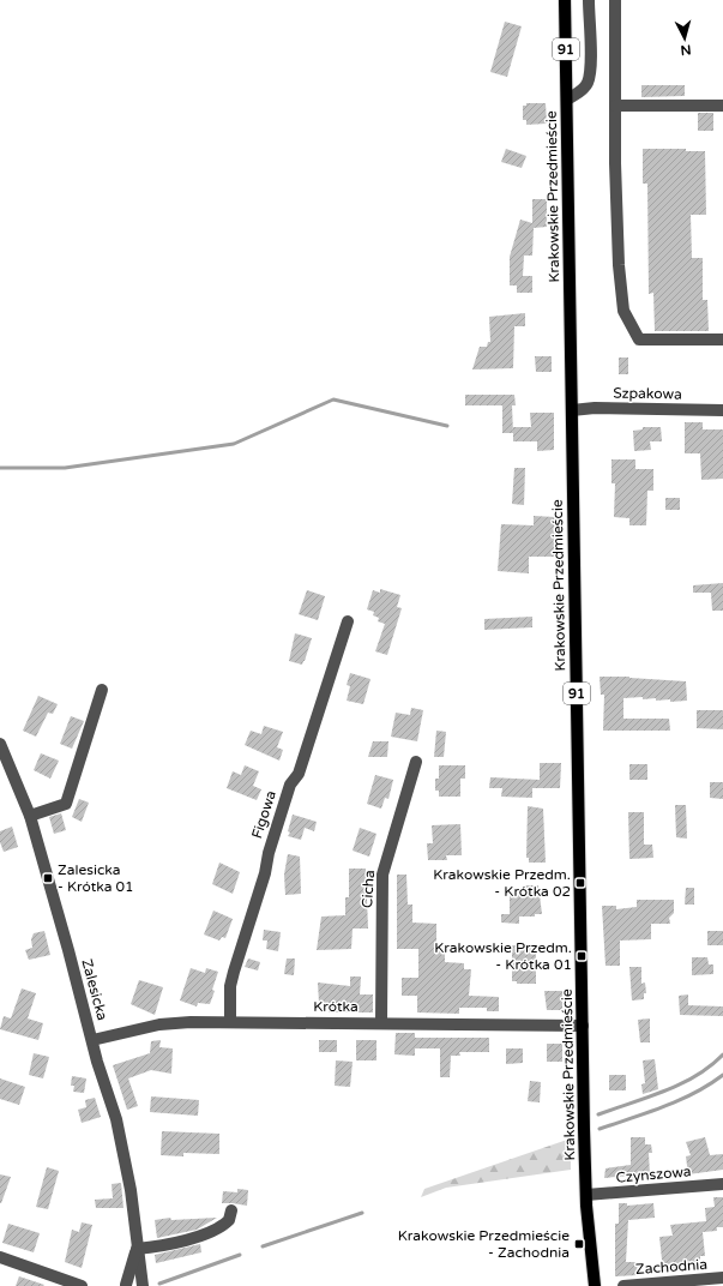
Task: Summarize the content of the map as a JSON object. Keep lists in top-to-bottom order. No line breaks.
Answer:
{"streets":{"main road":["91","Krakowskie Przedmieście"],"street":["Szpakowa","Figowa","Cicha","Zalesicka","Krótka","Czynszowa","Zachodnia"]},"crossings":[["Krakowskie Przedmieście","Szpakowa"],["Krakowskie Przedmieście","Krótka"],["Krakowskie Przedmieście","Czynszowa"],["Figowa","Krótka"],["Cicha","Krótka"],["Zalesicka","Krótka"]],"places":{"transit":["Zalesicka - Krótka 01","Krakowskie Przedm. - Krótka 02","Krakowskie Przedm. - Krótka 01","Krakowskie Przedmieście - Zachodnia"]},"north":"bottom"}
